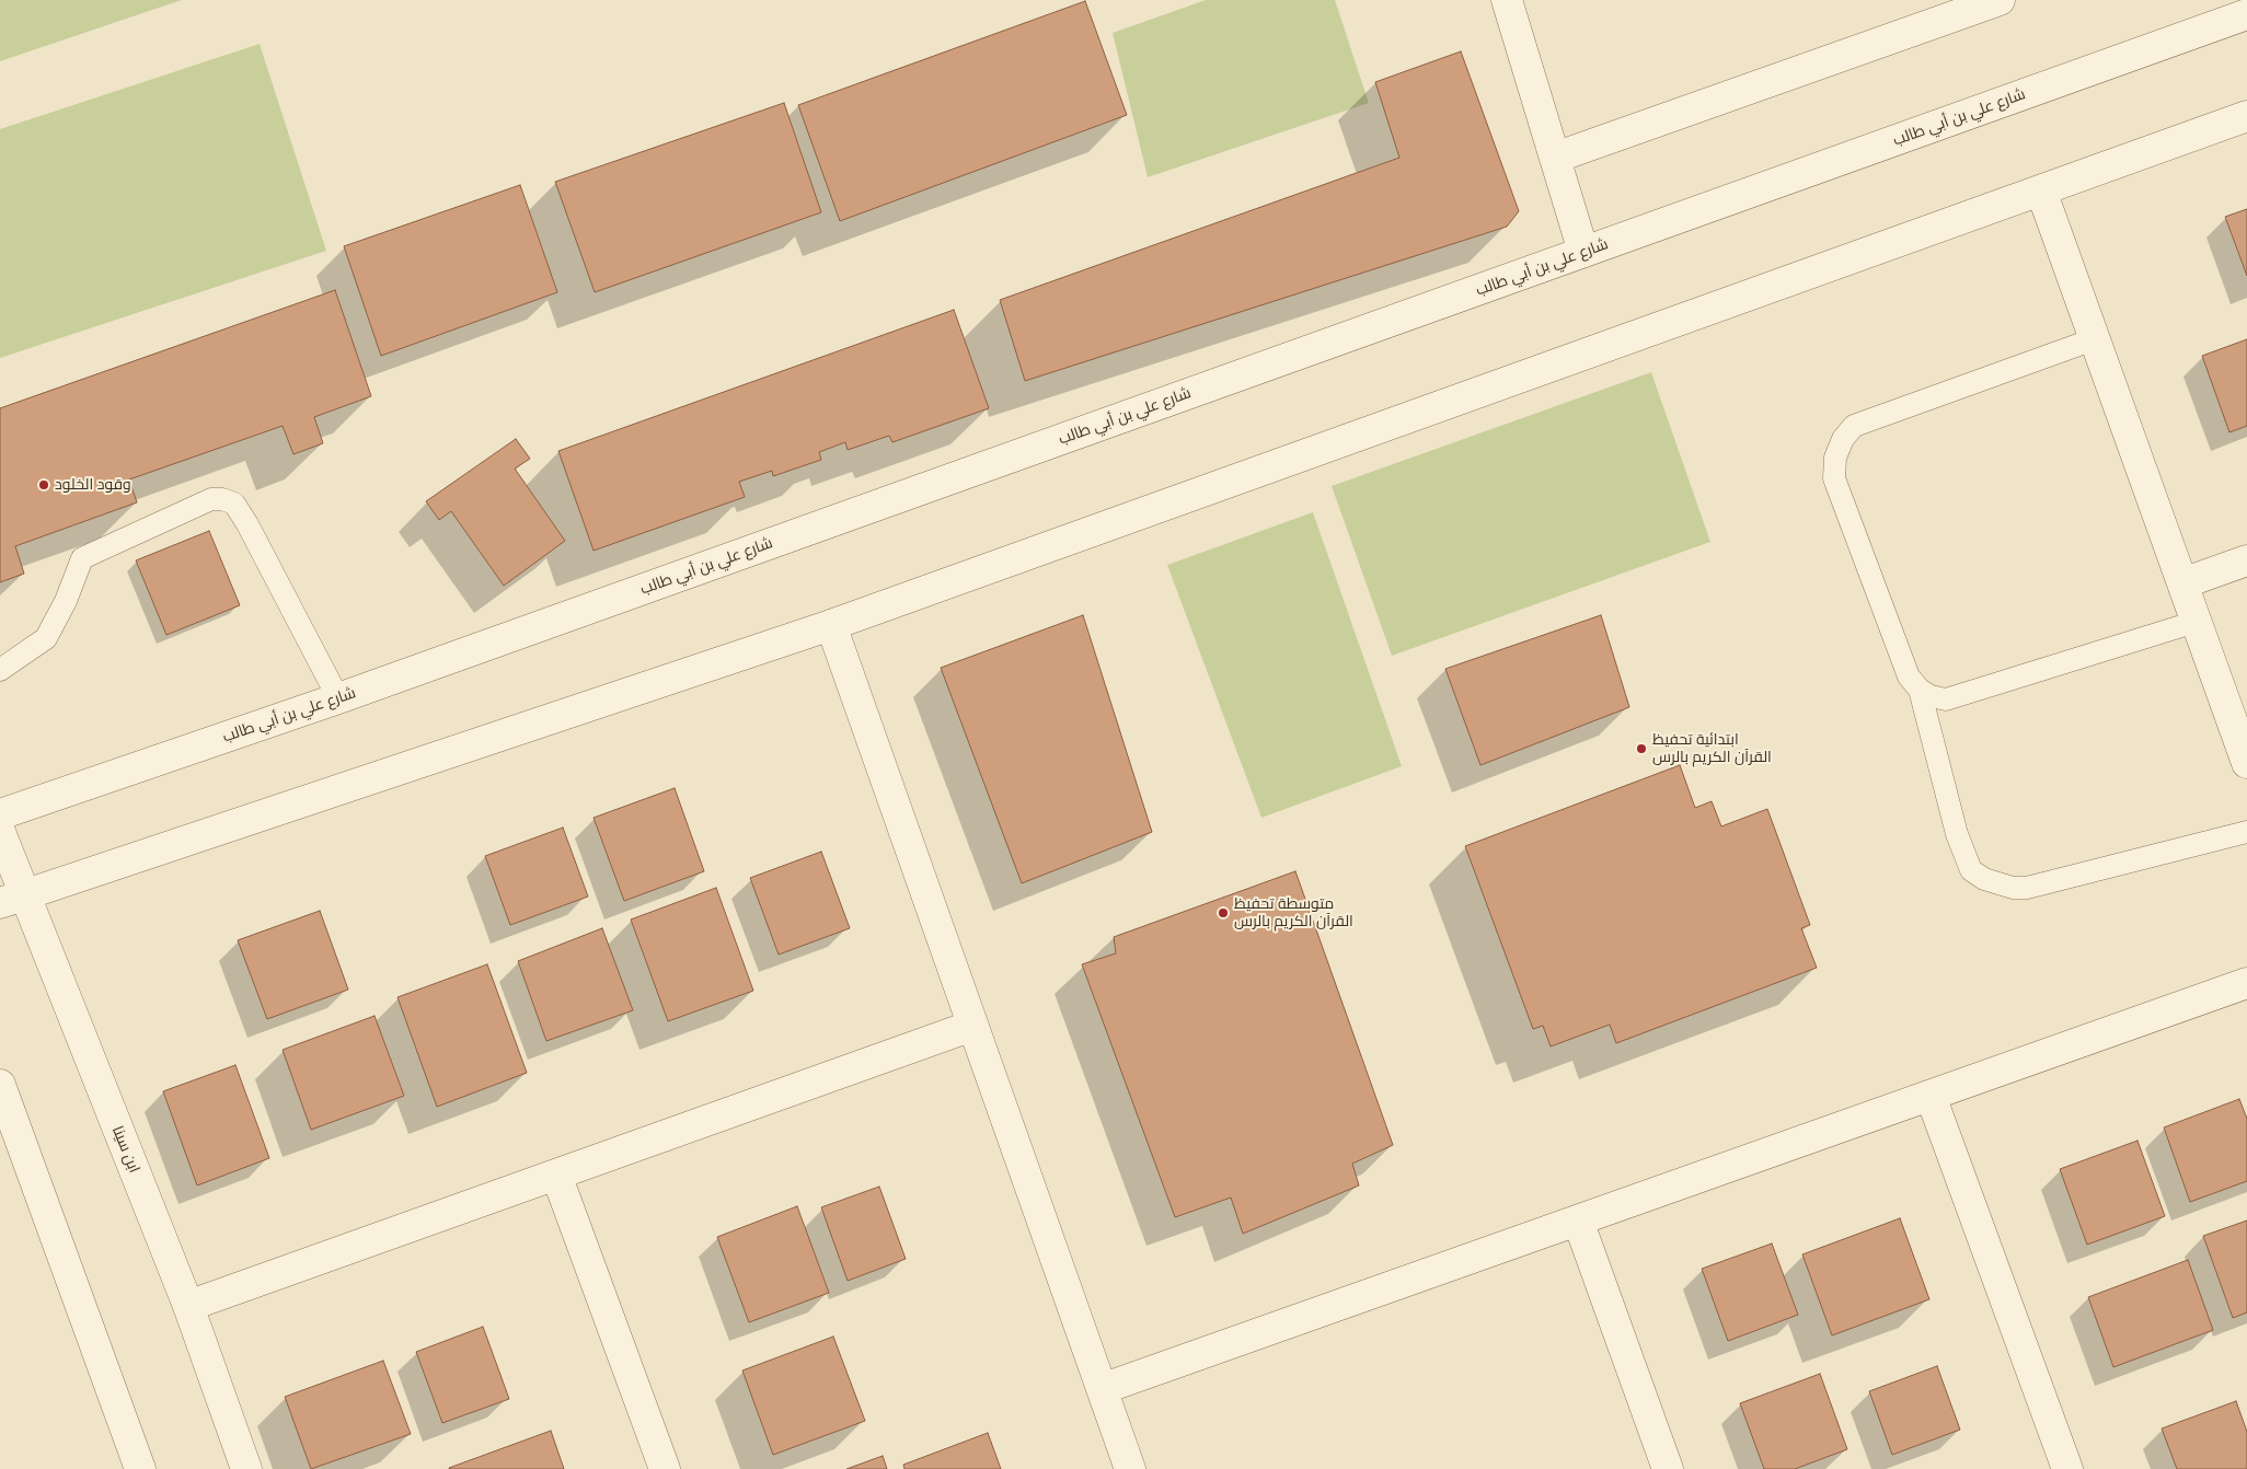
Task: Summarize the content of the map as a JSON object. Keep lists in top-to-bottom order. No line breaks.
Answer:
{"streets":{"street":["شارع علي بن أبي طالب","ابن سينا"]},"places":["وقود الخلود","ابتدائية تحفيظ القرآن الكريم بالرس","متوسطة تحفيظ القرآن الكريم بالرس"]}
